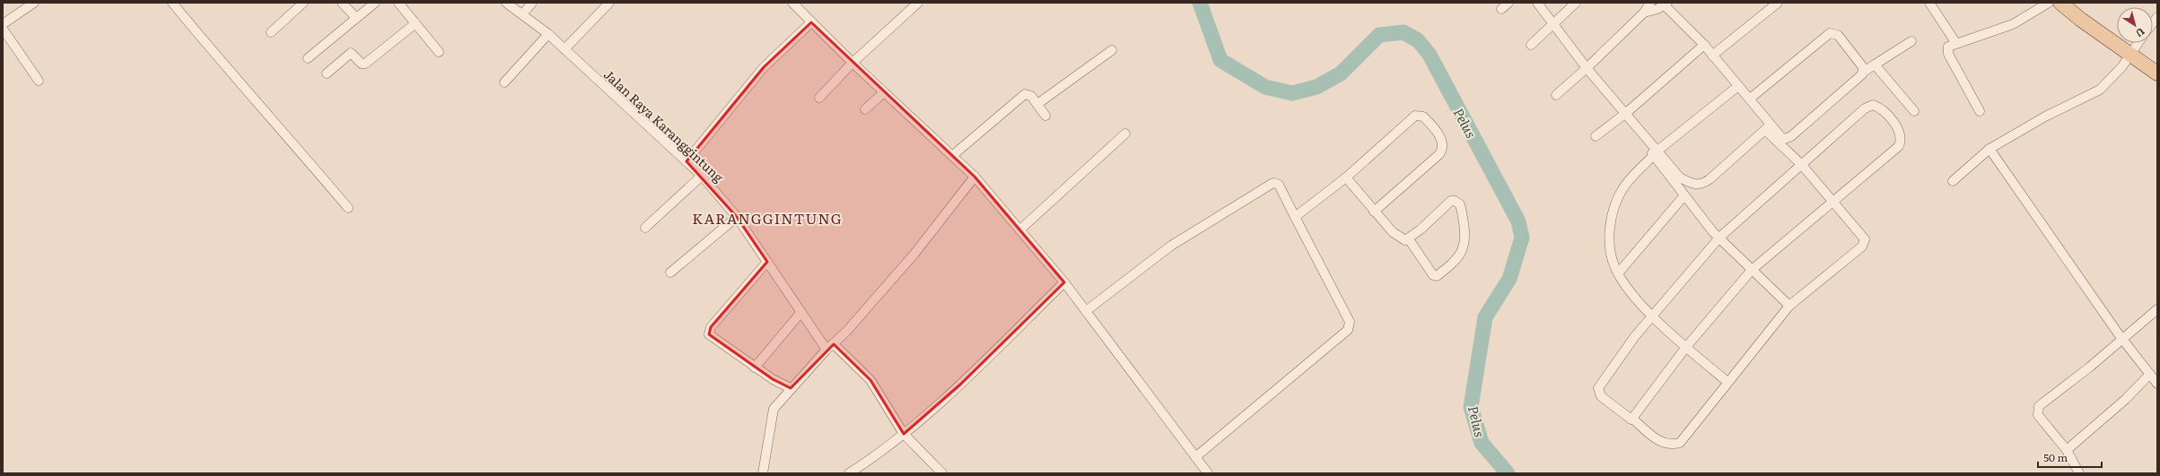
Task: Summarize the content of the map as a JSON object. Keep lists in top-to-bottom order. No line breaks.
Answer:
{"streets":{"street":["Jalan Raya Karanggintung"]},"districts":["KARANGGINTUNG"],"water":["Pelus"],"scale_bar":"50 m","north":"bottom right"}
